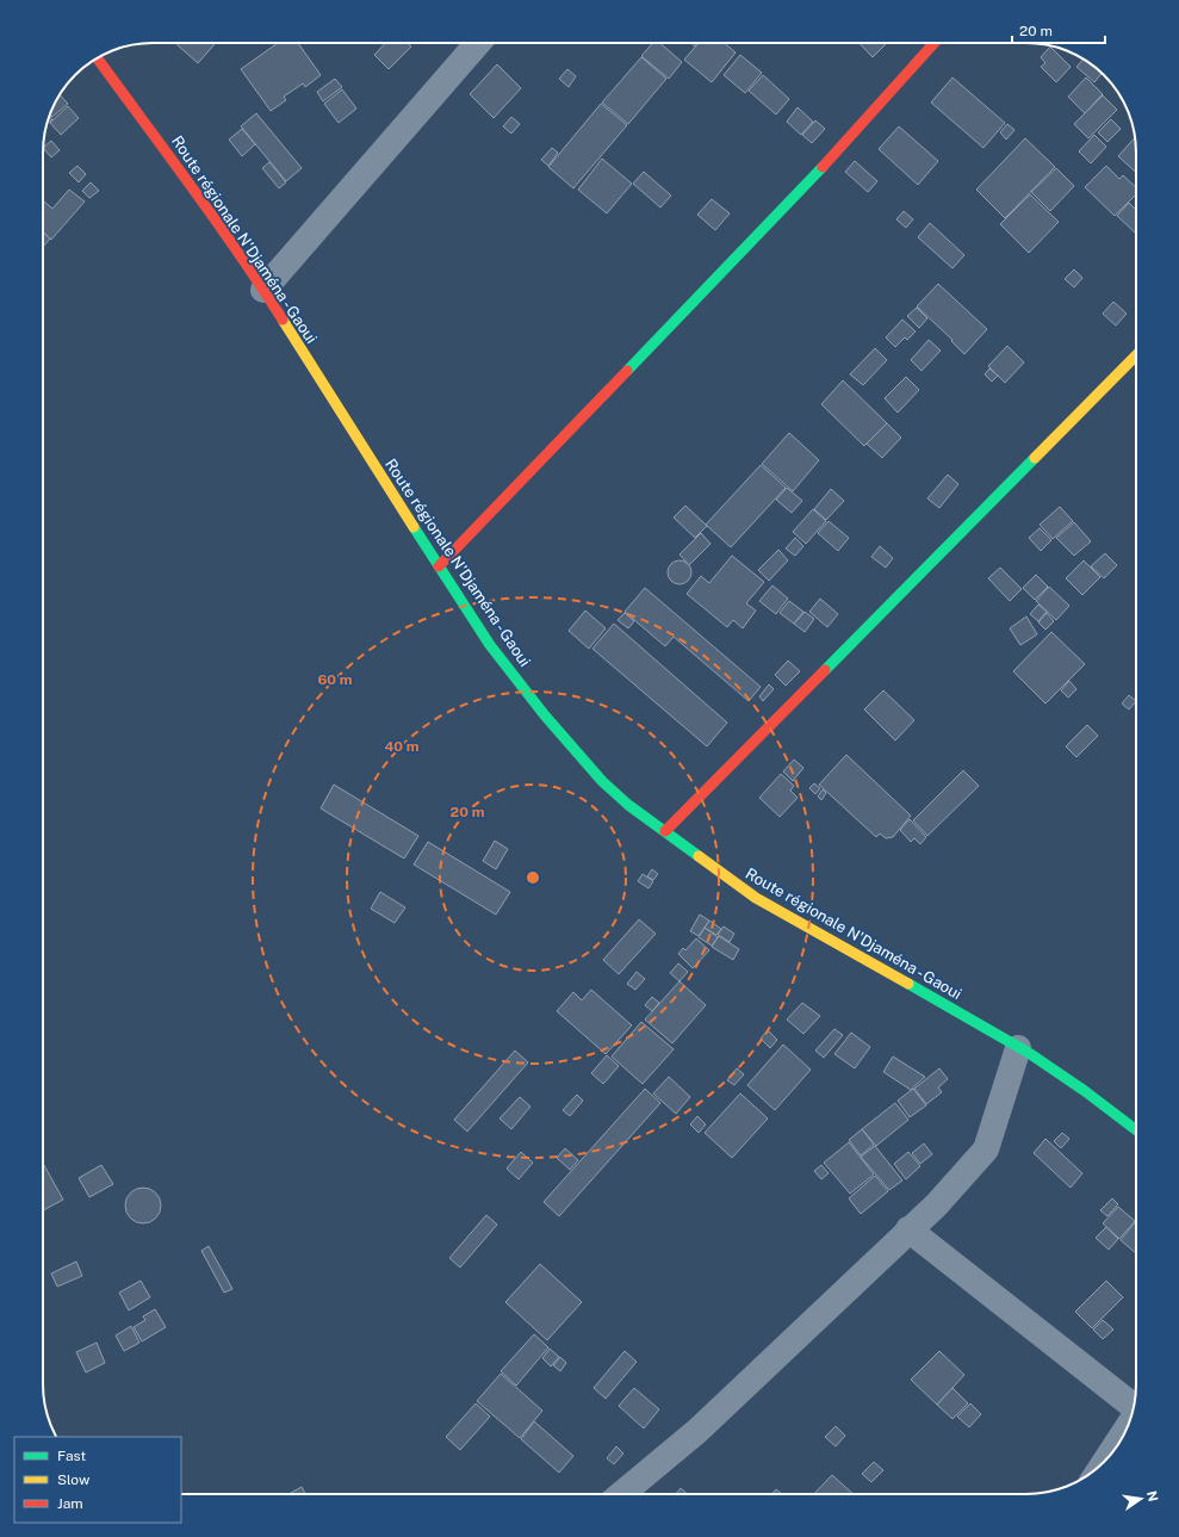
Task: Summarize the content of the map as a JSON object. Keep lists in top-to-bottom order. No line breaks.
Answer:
{"streets":{"street":["Route régionale N'Djaména - Gaoui"]},"legend":["Fast","Slow","Jam"],"scale_bar":"20 m","north":"right","rings":["60 m","40 m","20 m"]}
